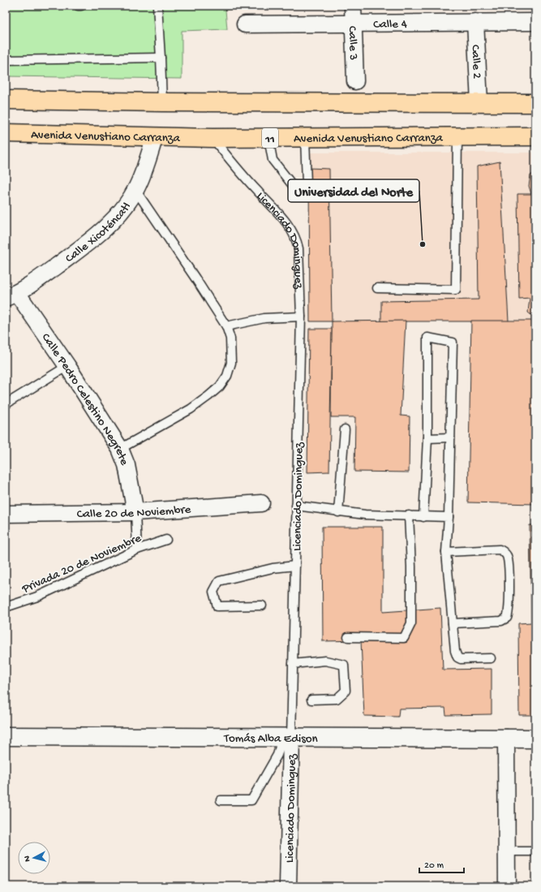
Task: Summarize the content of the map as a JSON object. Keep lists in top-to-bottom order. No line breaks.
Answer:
{"streets":{"main road":["Avenida Venustiano Carranza","11"],"street":["Calle 4","Calle 3","Calle 2","Calle Xicoténcatl","Licenciado Dominguez","Calle Pedro Celestino Negrete","Calle 20 de Noviembre","Tomás Alba Edison"],"lane":["Privada 20 de Noviembre"]},"crossings":[["Calle 4","Calle 3"],["Calle 4","Calle 2"],["Avenida Venustiano Carranza","Calle Xicoténcatl"],["Avenida Venustiano Carranza","Licenciado Dominguez"],["Calle Xicoténcatl","Calle Pedro Celestino Negrete"],["Licenciado Dominguez","Tomás Alba Edison"],["Calle Pedro Celestino Negrete","Calle 20 de Noviembre"]],"places":["Universidad del Norte"],"scale_bar":"20 m","north":"left"}
